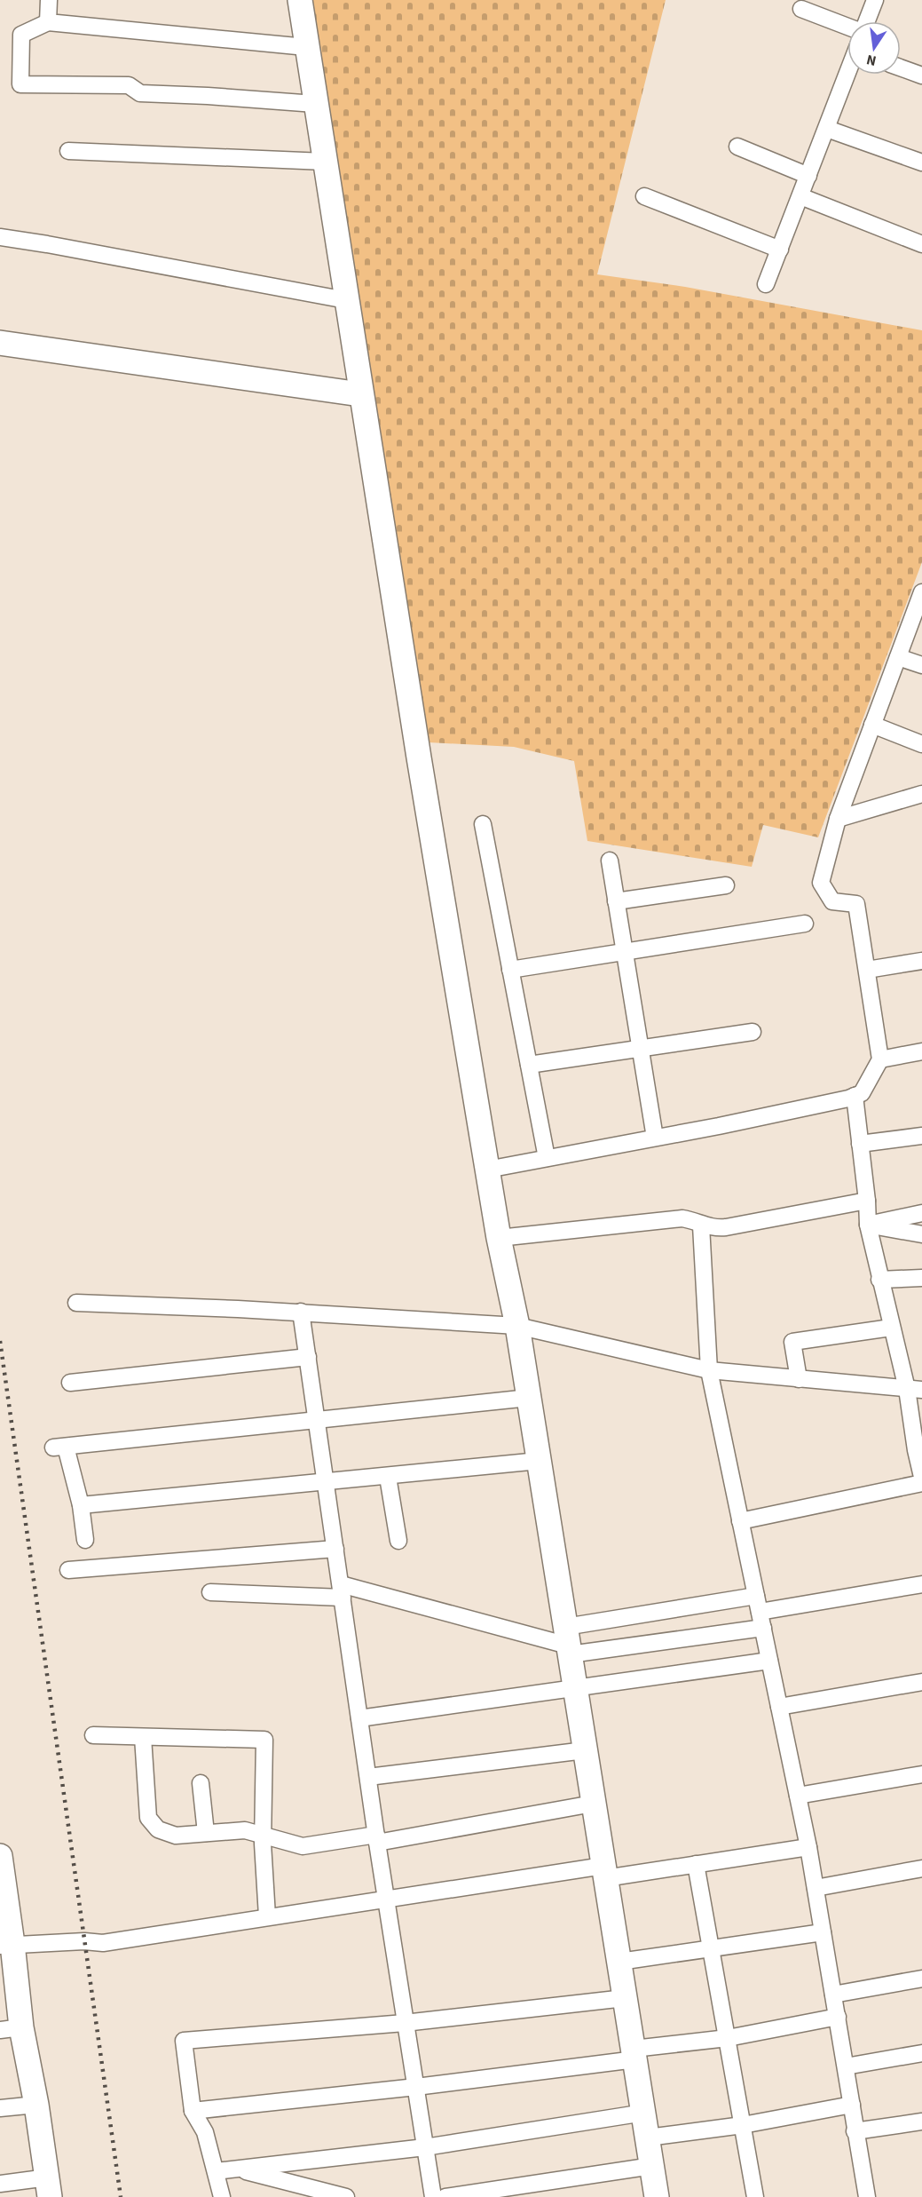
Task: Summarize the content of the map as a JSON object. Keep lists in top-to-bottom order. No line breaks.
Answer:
{"north":"bottom"}
